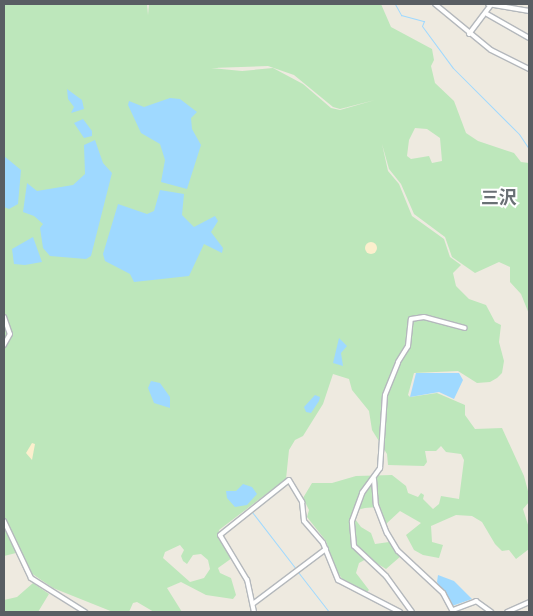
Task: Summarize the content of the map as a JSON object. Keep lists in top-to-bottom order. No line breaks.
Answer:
{"districts":["三沢"]}
